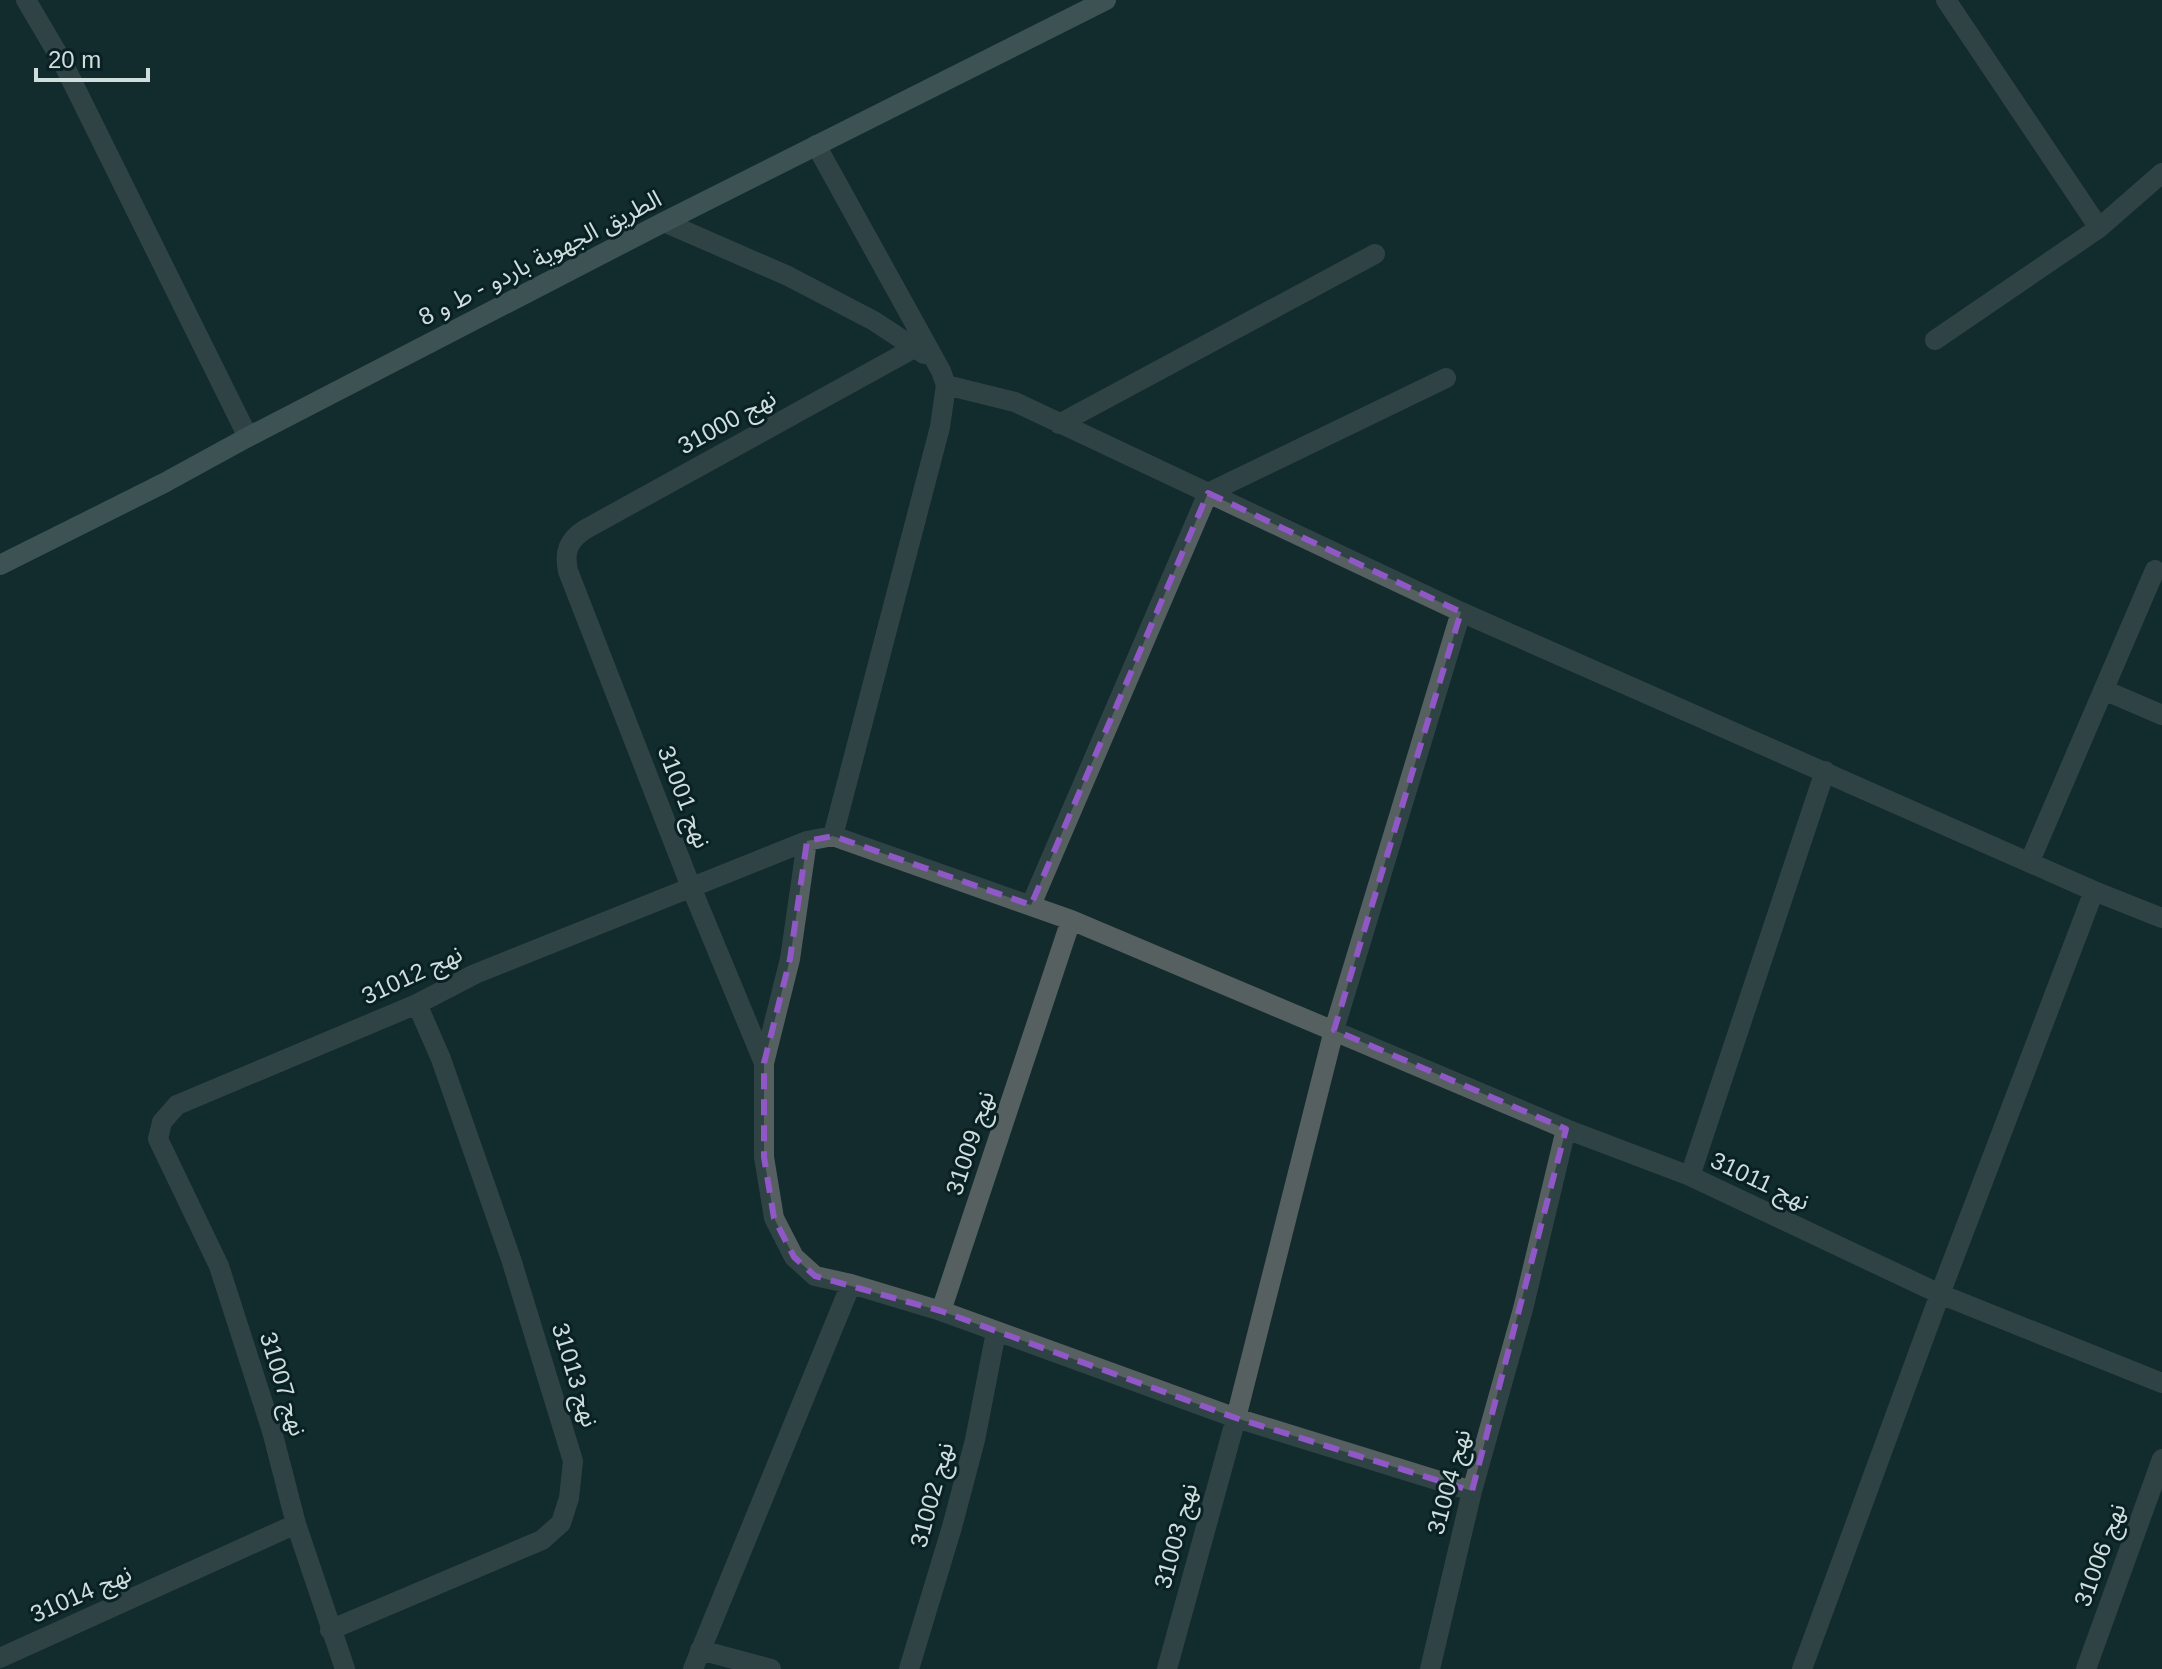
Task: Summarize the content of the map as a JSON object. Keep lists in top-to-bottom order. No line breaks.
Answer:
{"streets":{"main road":["الطريق الجهوية باردو - ط و 8"],"street":["نهج 31000","نهج 31001","نهج 31012","نهج 31009","نهج 31011","نهج 31013","نهج 31007","نهج 31004","نهج 31002","نهج 31003","نهج 31006","نهج 31014"]},"crossings":[["نهج 31000","نهج 31001"],["نهج 31001","نهج 31012"],["نهج 31012","نهج 31013"],["نهج 31012","نهج 31007"],["نهج 31011","نهج 31004"],["نهج 31011","نهج 31003"],["نهج 31013","نهج 31007"],["نهج 31007","نهج 31014"]],"scale_bar":"20 m"}
